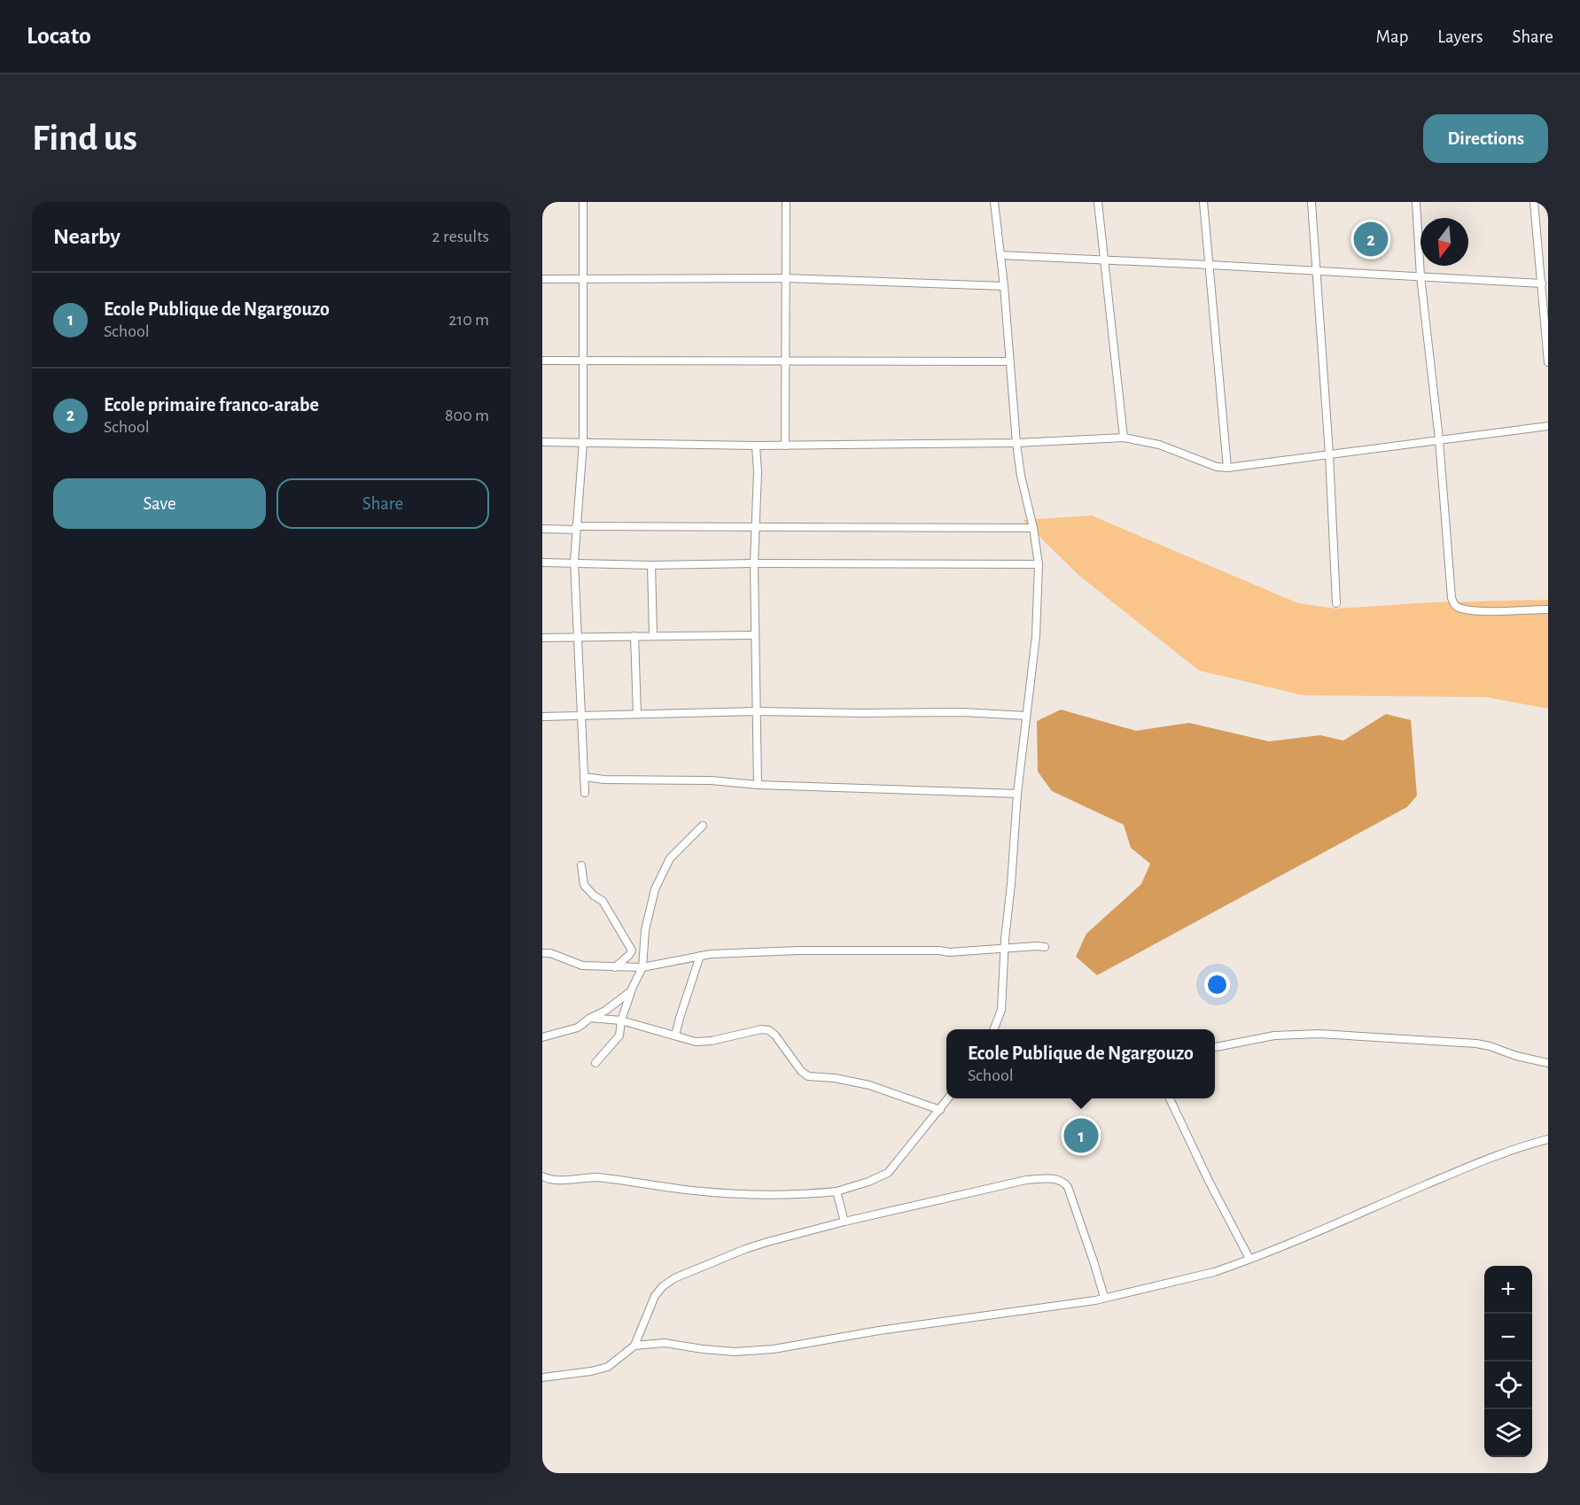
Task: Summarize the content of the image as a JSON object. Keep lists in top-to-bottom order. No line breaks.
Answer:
{"north":"bottom","page":{"header":"Locato","nav":["Map","Layers","Share"],"buttons":["Directions",["Save","Share"]],"title":"Find us","heading":["Nearby","2 results"],"pins":["2","1"],"list":[{"mark":"1","name":"Ecole Publique de Ngargouzo","note":"School","value":"210 m"},{"mark":"2","name":"Ecole primaire franco-arabe","note":"School","value":"800 m"}],"popup":["Ecole Publique de Ngargouzo","School"],"map_buttons":["+","−"]}}
